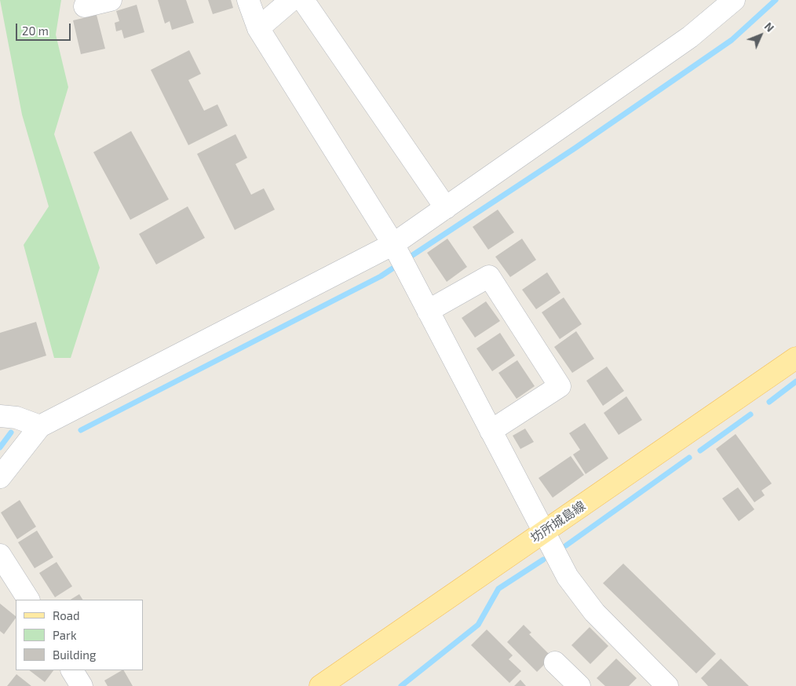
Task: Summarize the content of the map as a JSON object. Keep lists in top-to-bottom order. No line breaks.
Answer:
{"streets":{"main road":["坊所城島線"]},"legend":["Road","Park","Building"],"scale_bar":"20 m","north":"top right"}
